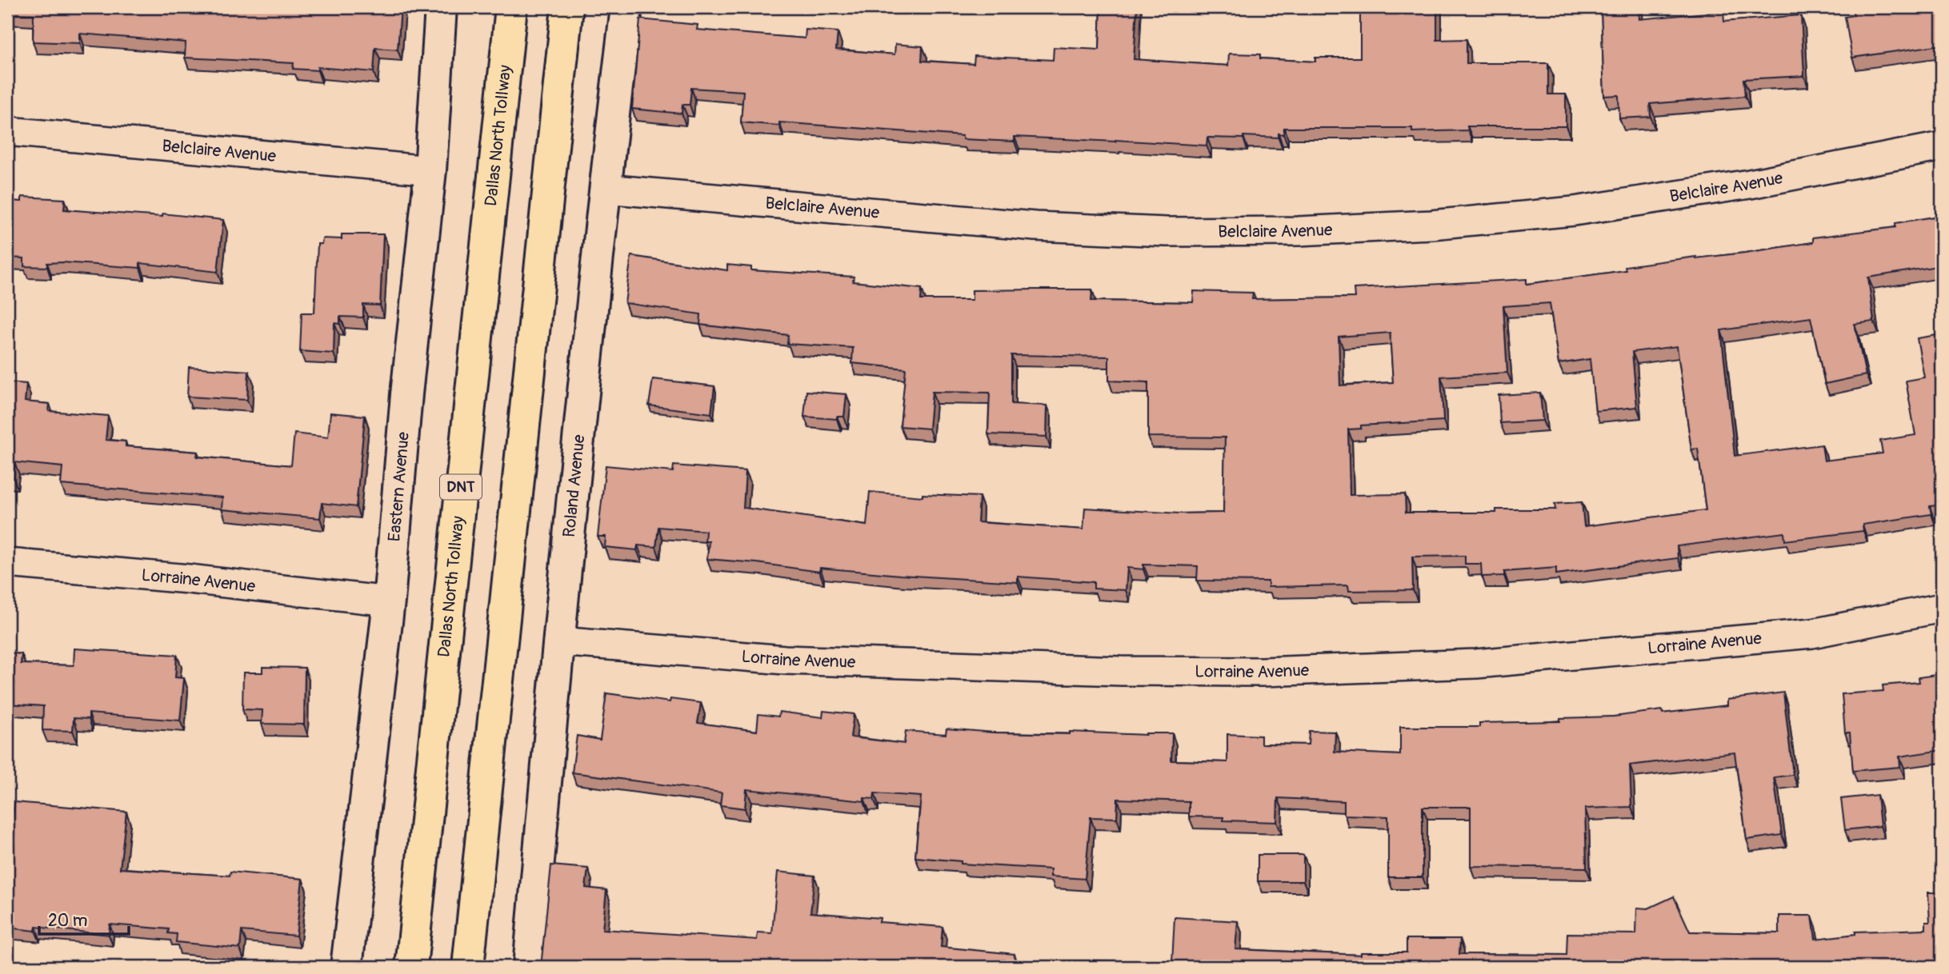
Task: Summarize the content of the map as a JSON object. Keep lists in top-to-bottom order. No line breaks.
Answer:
{"streets":{"highway":["Dallas North Tollway","DNT"],"street":["Belclaire Avenue","Roland Avenue","Eastern Avenue","Lorraine Avenue"]},"crossings":[["Belclaire Avenue","Roland Avenue"],["Belclaire Avenue","Eastern Avenue"],["Roland Avenue","Lorraine Avenue"],["Eastern Avenue","Lorraine Avenue"]],"scale_bar":"20 m"}
